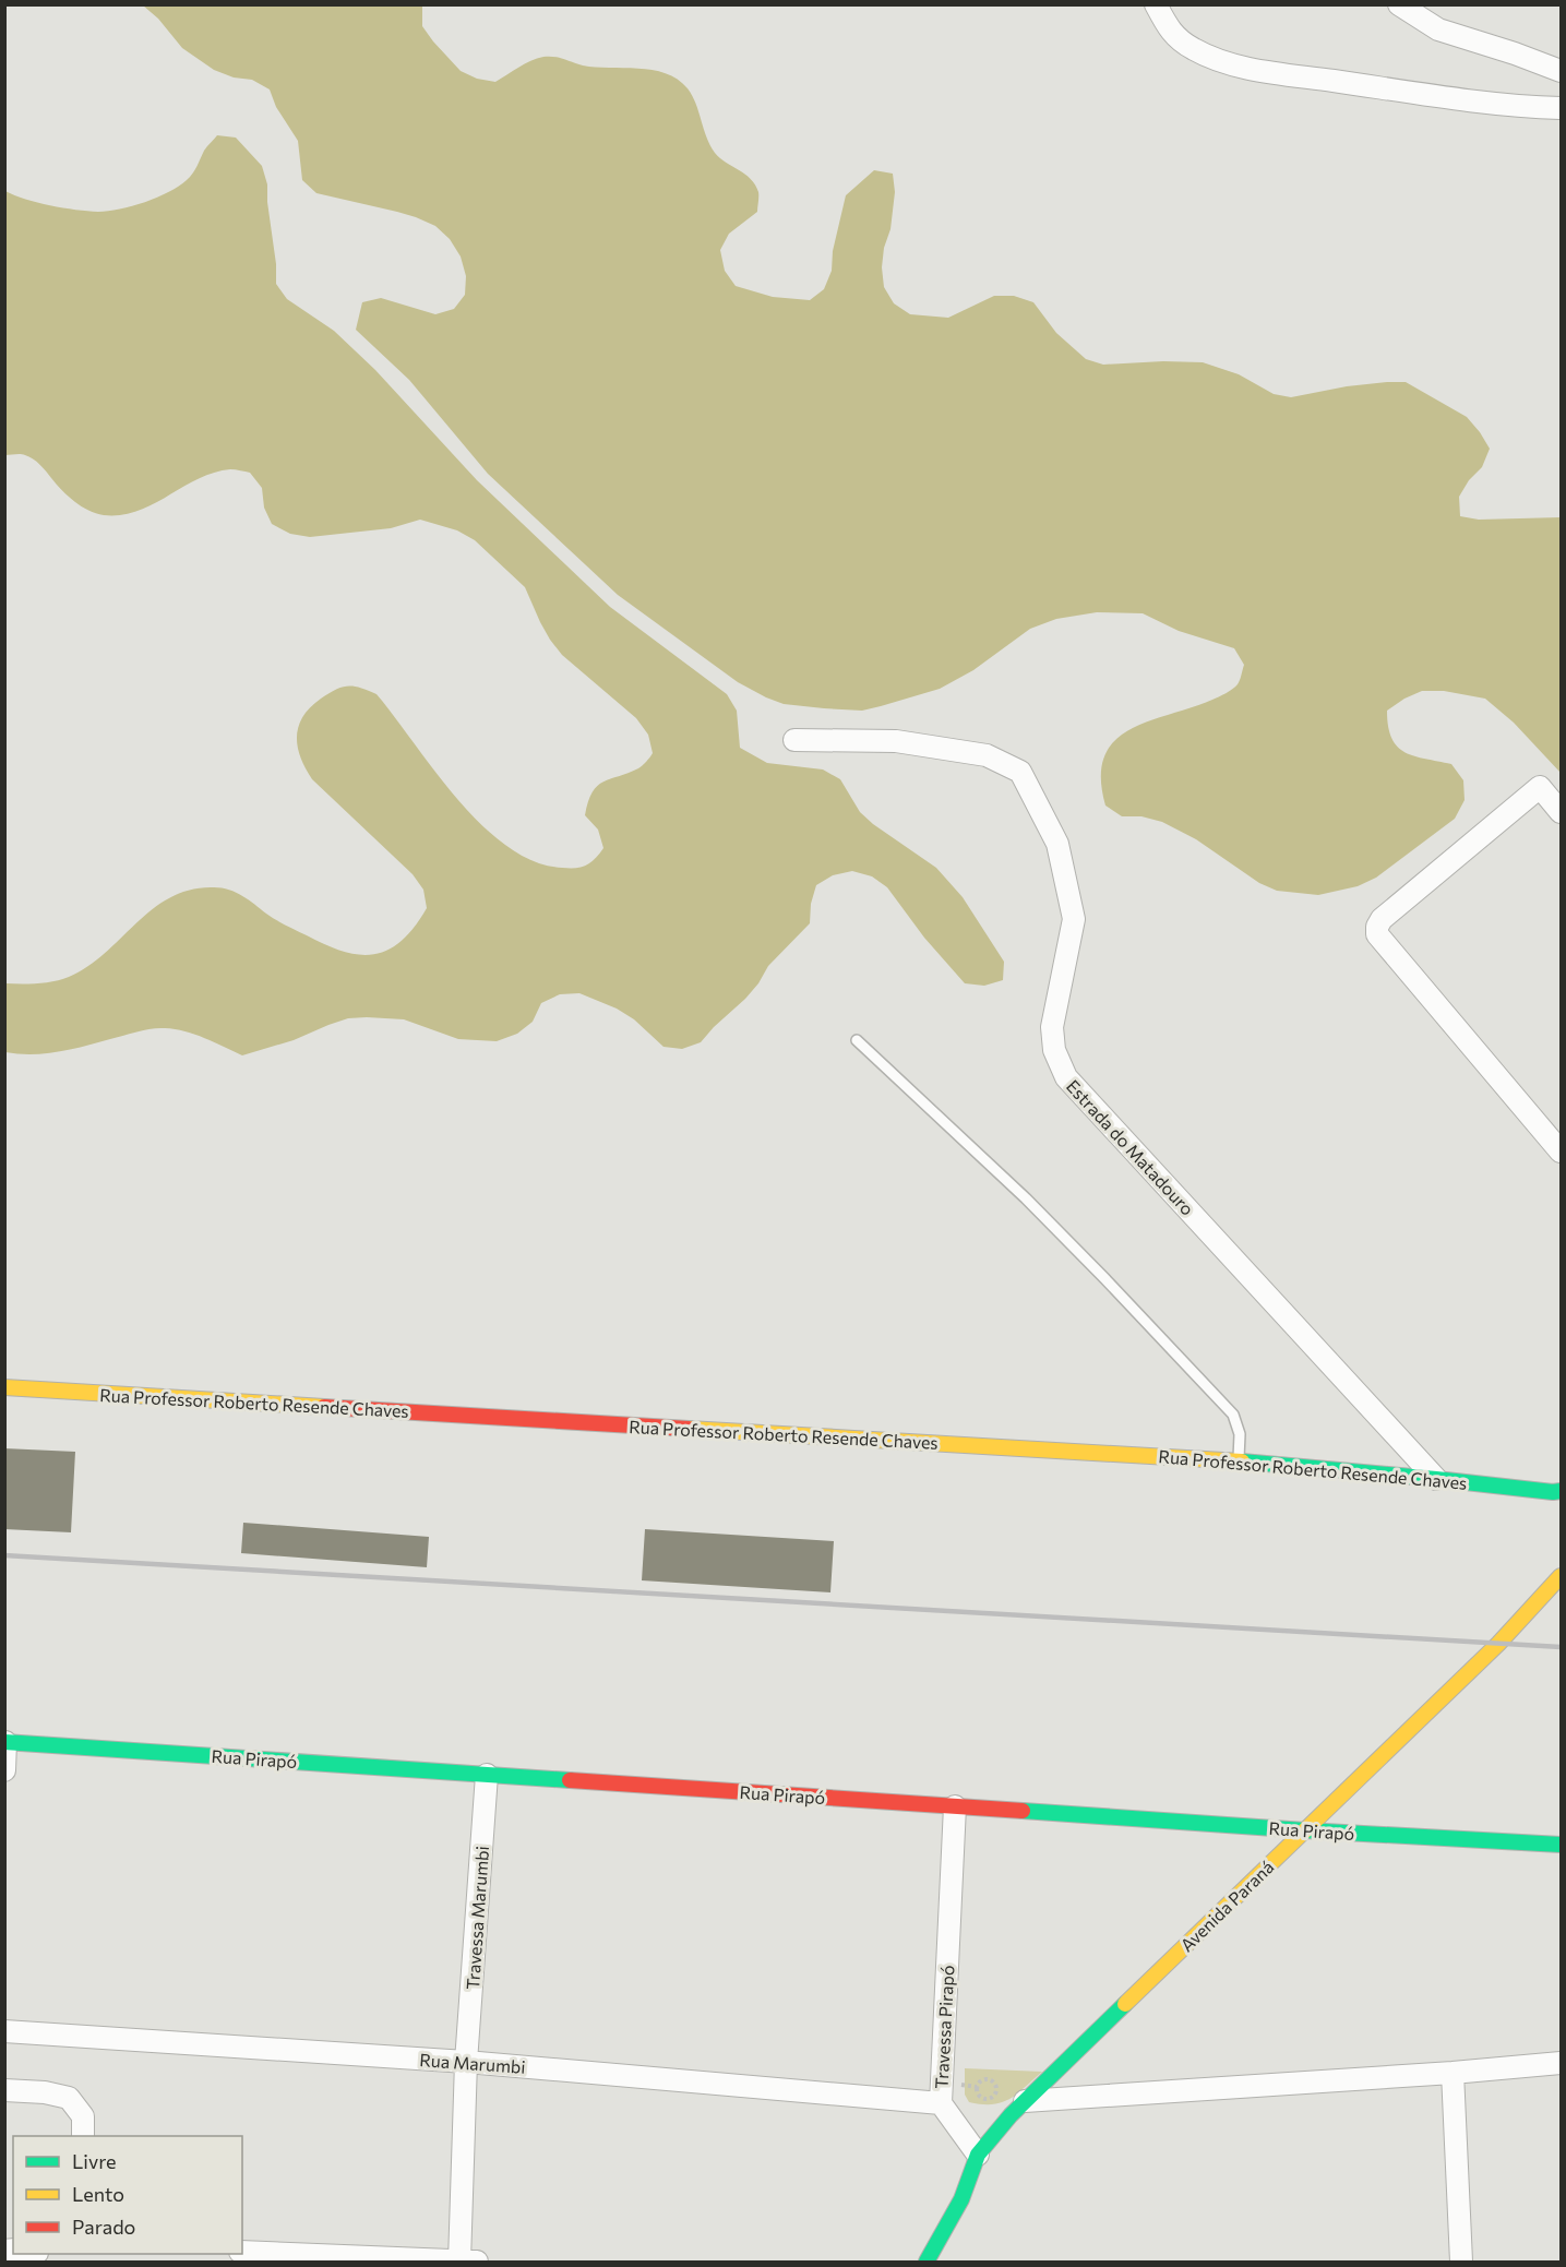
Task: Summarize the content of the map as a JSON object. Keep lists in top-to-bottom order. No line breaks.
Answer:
{"streets":{"street":["Estrada do Matadouro","Rua Professor Roberto Resende Chaves","Rua Pirapó","Avenida Paraná","Travessa Marumbi","Travessa Pirapó","Rua Marumbi"]},"crossings":[["Estrada do Matadouro","Rua Professor Roberto Resende Chaves"],["Rua Pirapó","Avenida Paraná"],["Rua Pirapó","Travessa Marumbi"],["Rua Pirapó","Travessa Pirapó"],["Avenida Paraná","Travessa Pirapó"],["Travessa Marumbi","Rua Marumbi"],["Travessa Pirapó","Rua Marumbi"]],"legend":["Livre","Lento","Parado"]}
